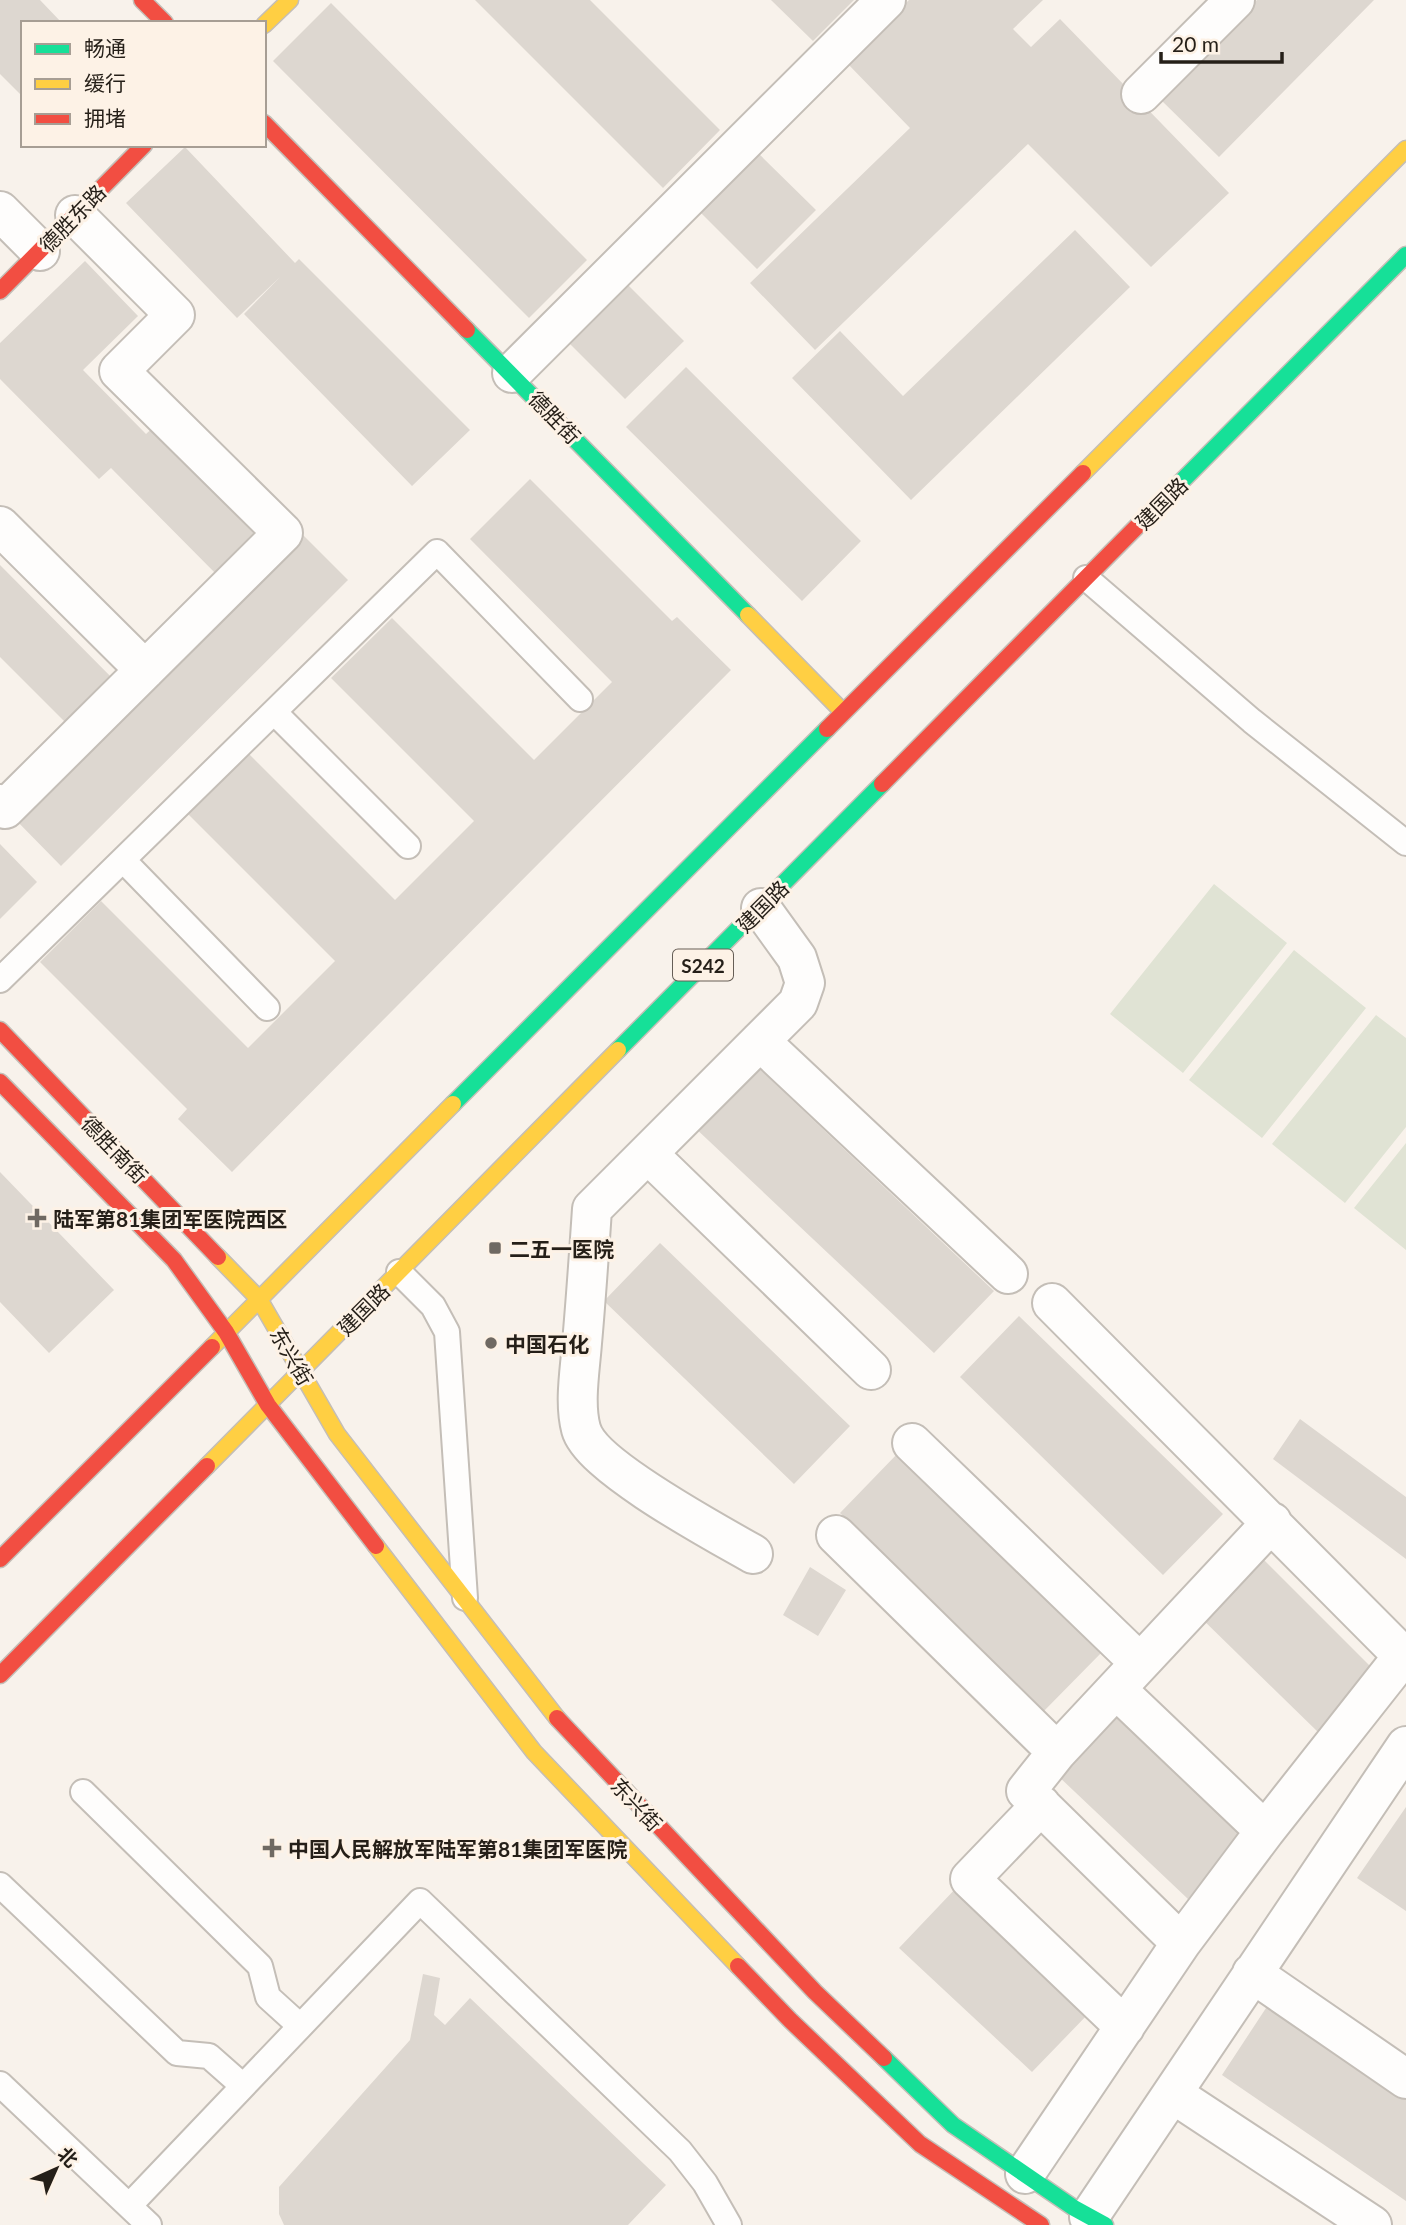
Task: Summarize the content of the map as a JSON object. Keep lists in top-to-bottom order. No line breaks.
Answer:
{"streets":{"main road":["德胜东路","德胜街","建国路","S242","德胜南街","东兴街"]},"crossings":[["建国路","东兴街"],["德胜南街","东兴街"]],"places":{"health":["陆军第81集团军医院西区","中国人民解放军陆军第81集团军医院"],"transit":["二五一医院"],"other":["中国石化"]},"legend":["畅通","缓行","拥堵"],"scale_bar":"20 m","north":"top right"}
